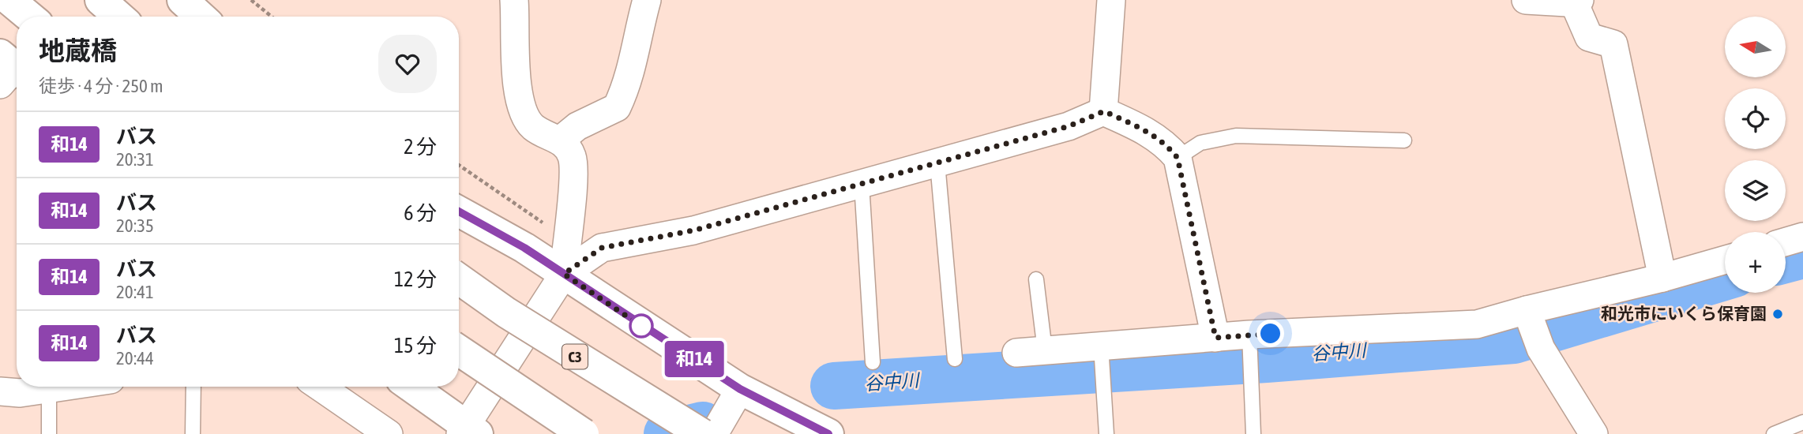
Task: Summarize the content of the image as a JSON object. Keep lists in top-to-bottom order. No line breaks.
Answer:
{"streets":{"main road":["C3"]},"water":["谷中川"],"places":["和光市にいくら保育園"],"lines":["bus line 和14"],"north":"left","page":{"on_map":"和14","map_buttons":"+","heading":["地蔵橋","徒歩 · 4 分 · 250 m"],"list":[{"mark":"和14","name":"バス","note":"20:31","value":"2 分"},{"mark":"和14","name":"バス","note":"20:35","value":"6 分"},{"mark":"和14","name":"バス","note":"20:41","value":"12 分"},{"mark":"和14","name":"バス","note":"20:44","value":"15 分"}]}}
